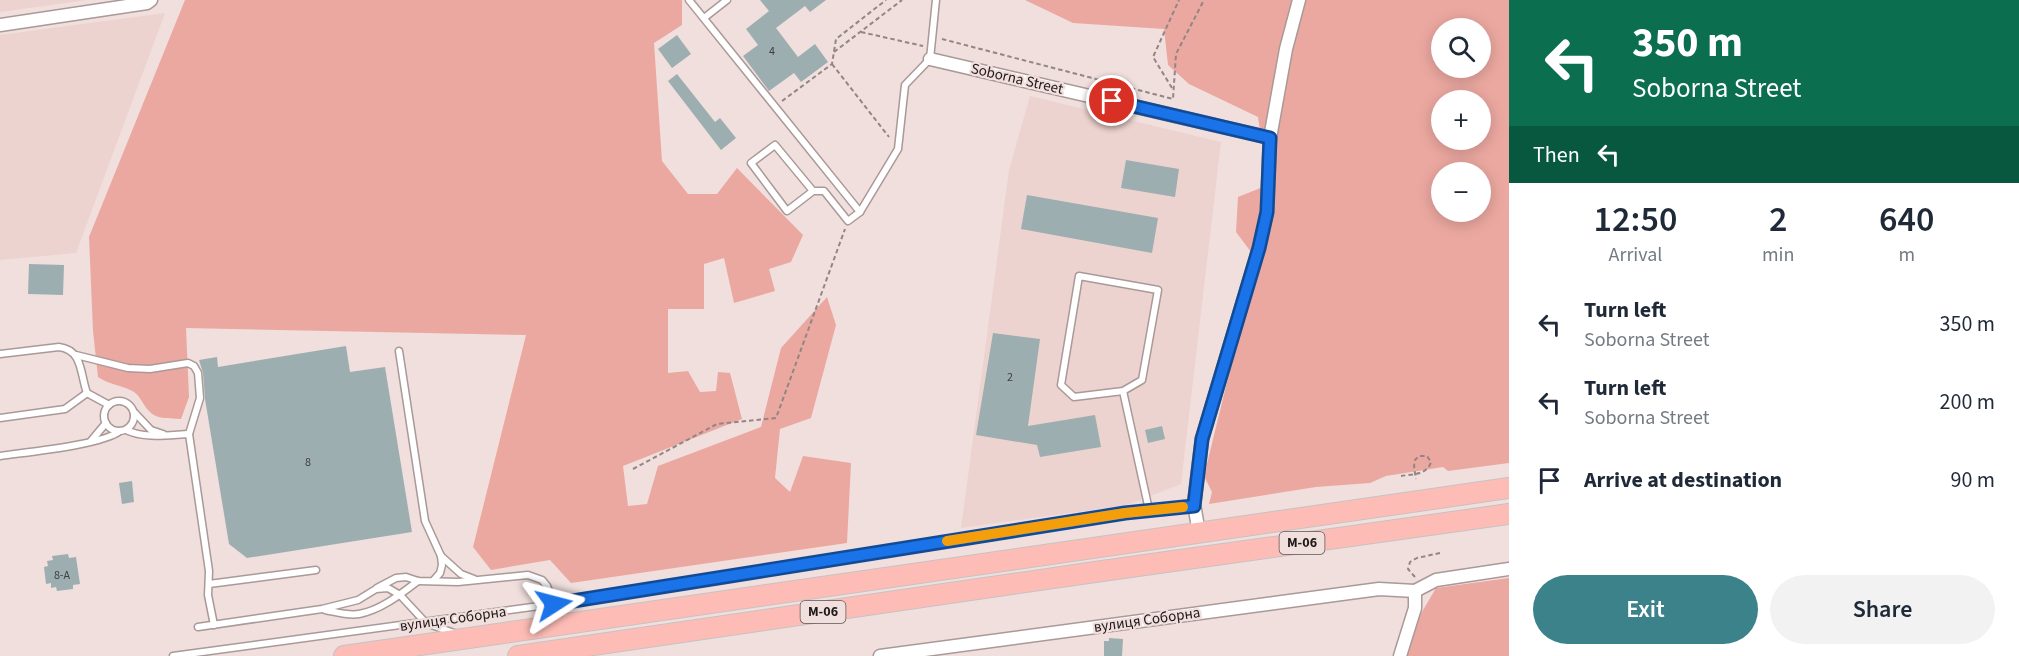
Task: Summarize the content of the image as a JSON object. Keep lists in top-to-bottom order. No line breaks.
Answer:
{"streets":{"highway":["М-06"],"street":["Soborna Street","вулиця Соборна"]},"house_numbers":["4","2","8","8-А"],"page":{"turn":["350 m","Soborna Street"],"map_buttons":["+","−"],"then":"Then","eta":["12:50","Arrival","2","min","640","m"],"list":[{"name":"Turn left","note":"Soborna Street","value":"350 m"},{"name":"Turn left","note":"Soborna Street","value":"200 m"},{"name":"Arrive at destination","value":"90 m"}],"buttons":["Exit","Share"]}}
